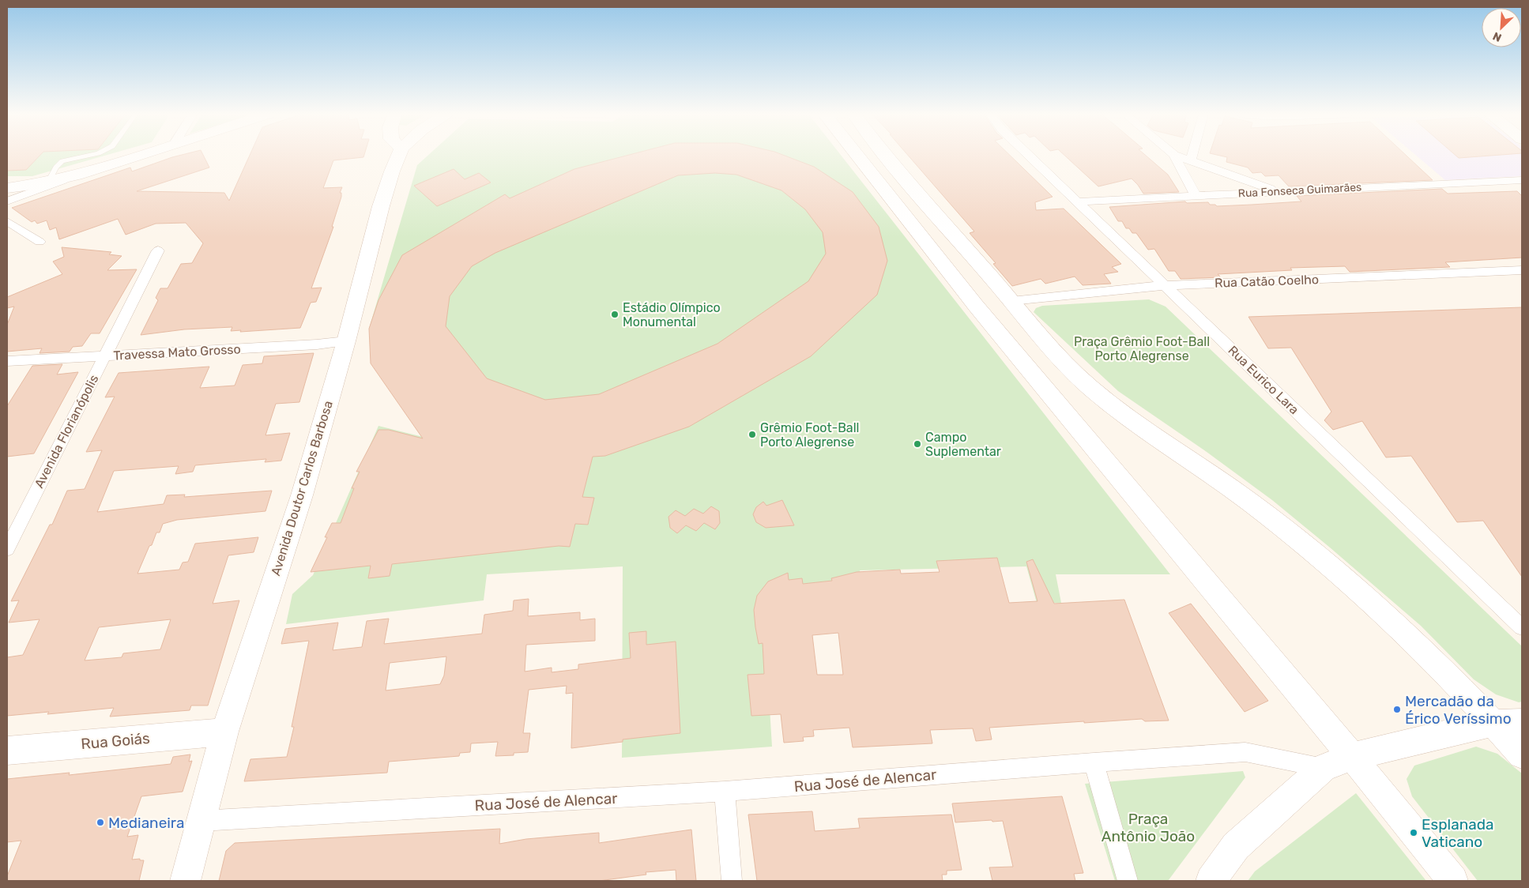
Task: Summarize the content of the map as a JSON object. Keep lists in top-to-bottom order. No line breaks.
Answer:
{"streets":{"main road":["Avenida Doutor Carlos Barbosa","Rua Goiás"],"street":["Rua Fonseca Guimarães","Rua Catão Coelho","Travessa Mato Grosso","Rua Eurico Lara","Avenida Florianópolis","Rua José de Alencar"]},"crossings":[["Rua Fonseca Guimarães","Rua Eurico Lara"],["Rua Catão Coelho","Rua Eurico Lara"],["Travessa Mato Grosso","Avenida Florianópolis"],["Travessa Mato Grosso","Avenida Doutor Carlos Barbosa"],["Avenida Doutor Carlos Barbosa","Rua Goiás"],["Avenida Doutor Carlos Barbosa","Rua José de Alencar"]],"parks":["Praça Grêmio Foot-Ball Porto Alegrense","Praça Antônio João"],"places":["Estádio Olímpico Monumental","Grêmio Foot-Ball Porto Alegrense","Campo Suplementar","Mercadão da Érico Veríssimo","Medianeira","Esplanada Vaticano"],"north":"bottom left"}
